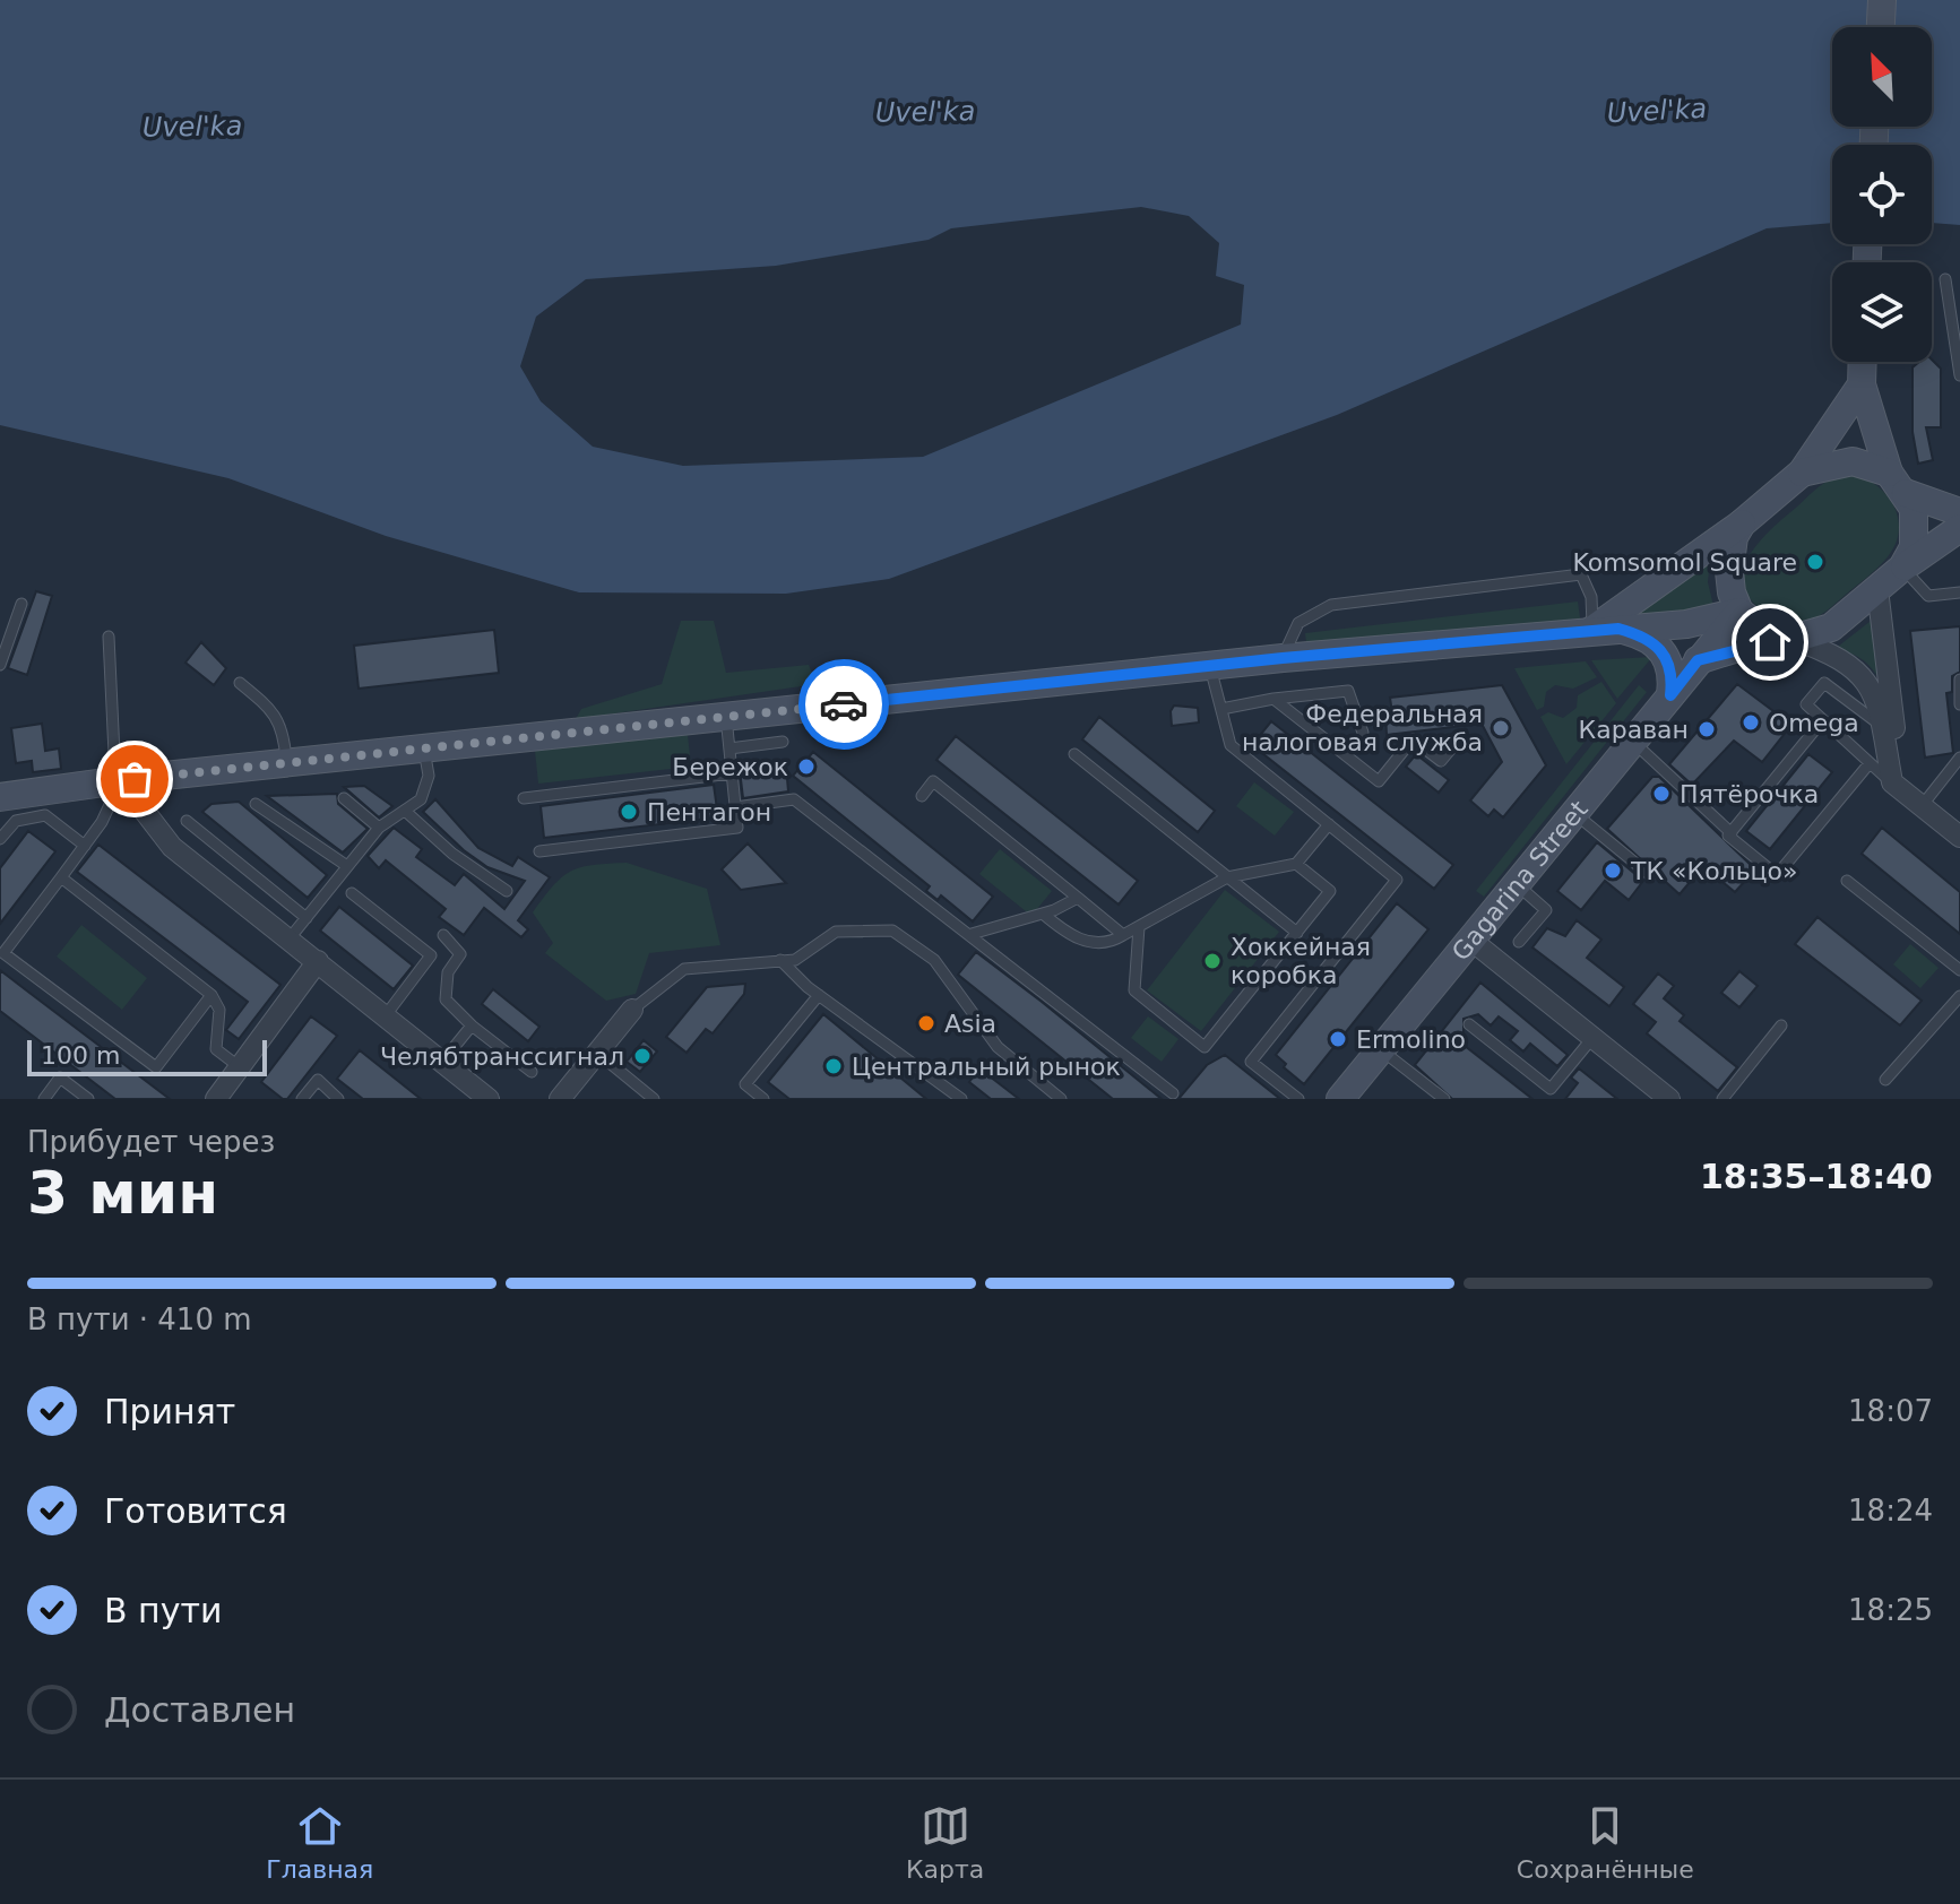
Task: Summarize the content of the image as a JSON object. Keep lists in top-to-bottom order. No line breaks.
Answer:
{"streets":{"street":["Gagarina Street"]},"water":["Uvel'ka"],"places":["Komsomol Square","Omega","Федеральная налоговая служба","Караван","Бережок","Пятёрочка","Пентагон","ТК «Кольцо»","Хоккейная коробка","Asia","Ermolino","Челябтранссигнал","Центральный рынок"],"scale_bar":"100 m","north":"top left","page":{"scale":"100 m","heading":["3 мин","Прибудет через","18:35–18:40"],"bar":"В пути · 410 m","list":[["Принят","18:07"],["Готовится","18:24"],["В пути","18:25"],"Доставлен"],"tabs":["Главная","Карта","Сохранённые"]}}
